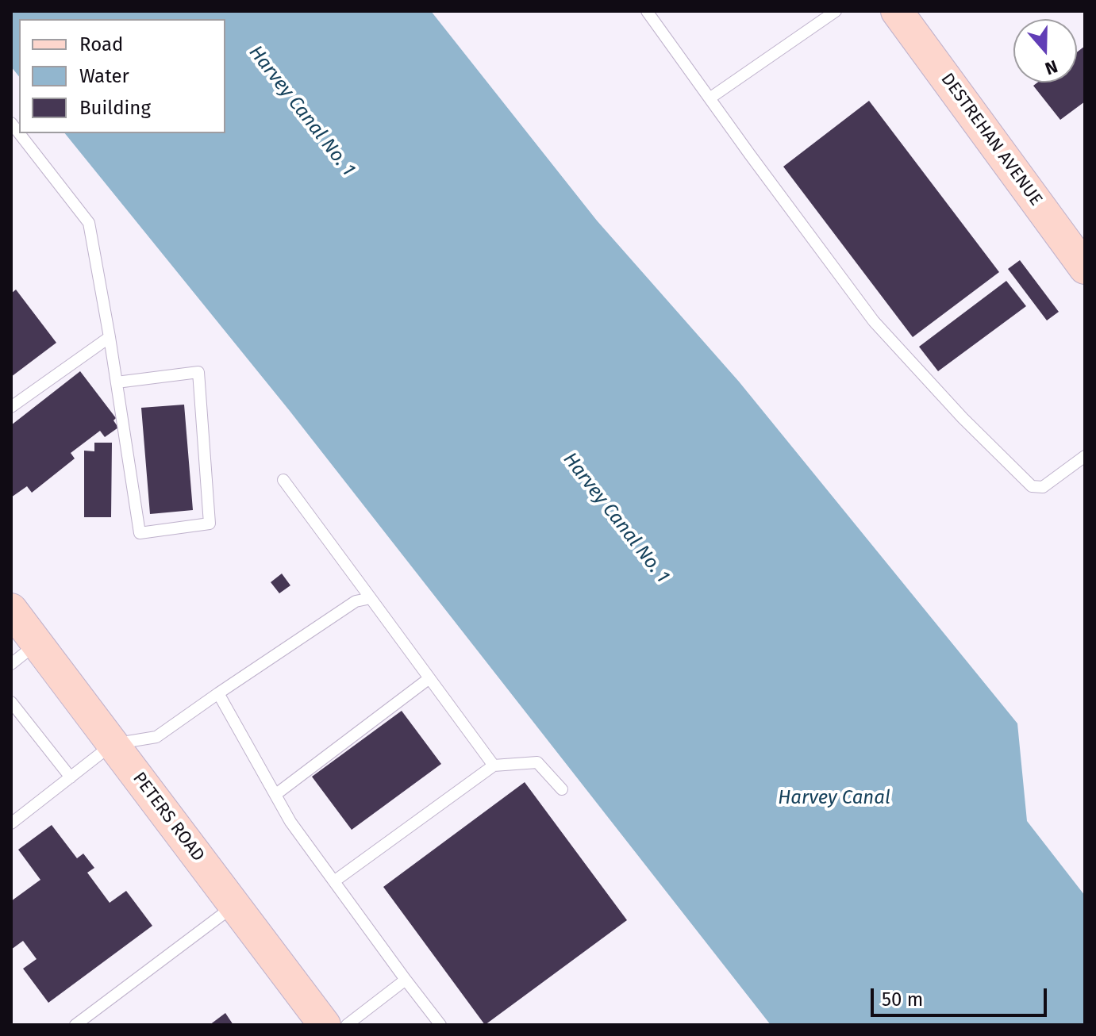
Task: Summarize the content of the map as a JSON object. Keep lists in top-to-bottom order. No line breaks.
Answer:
{"streets":{"main road":["DESTREHAN AVENUE","PETERS ROAD"]},"water":["Harvey Canal No. 1","Harvey Canal"],"legend":["Road","Water","Building"],"scale_bar":"50 m","north":"bottom"}
